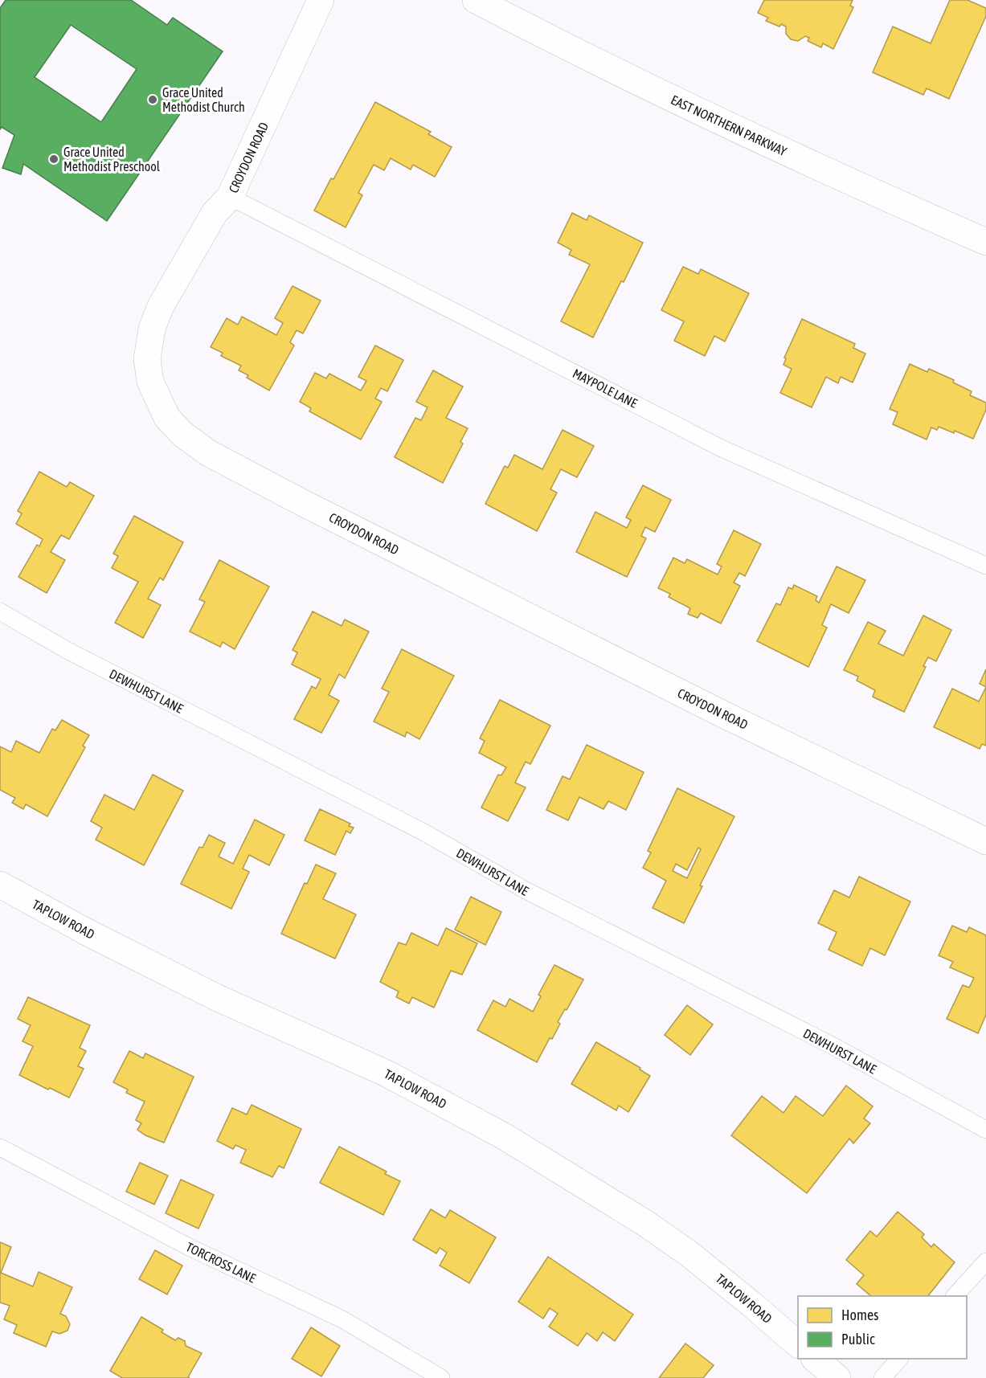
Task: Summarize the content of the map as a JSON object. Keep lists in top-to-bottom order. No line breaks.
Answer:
{"streets":{"street":["EAST NORTHERN PARKWAY","CROYDON ROAD","TAPLOW ROAD"],"lane":["MAYPOLE LANE","DEWHURST LANE","TORCROSS LANE"]},"crossings":[["CROYDON ROAD","MAYPOLE LANE"]],"places":["Grace United Methodist Church","Grace United Methodist Preschool"],"legend":["Homes","Public"]}
